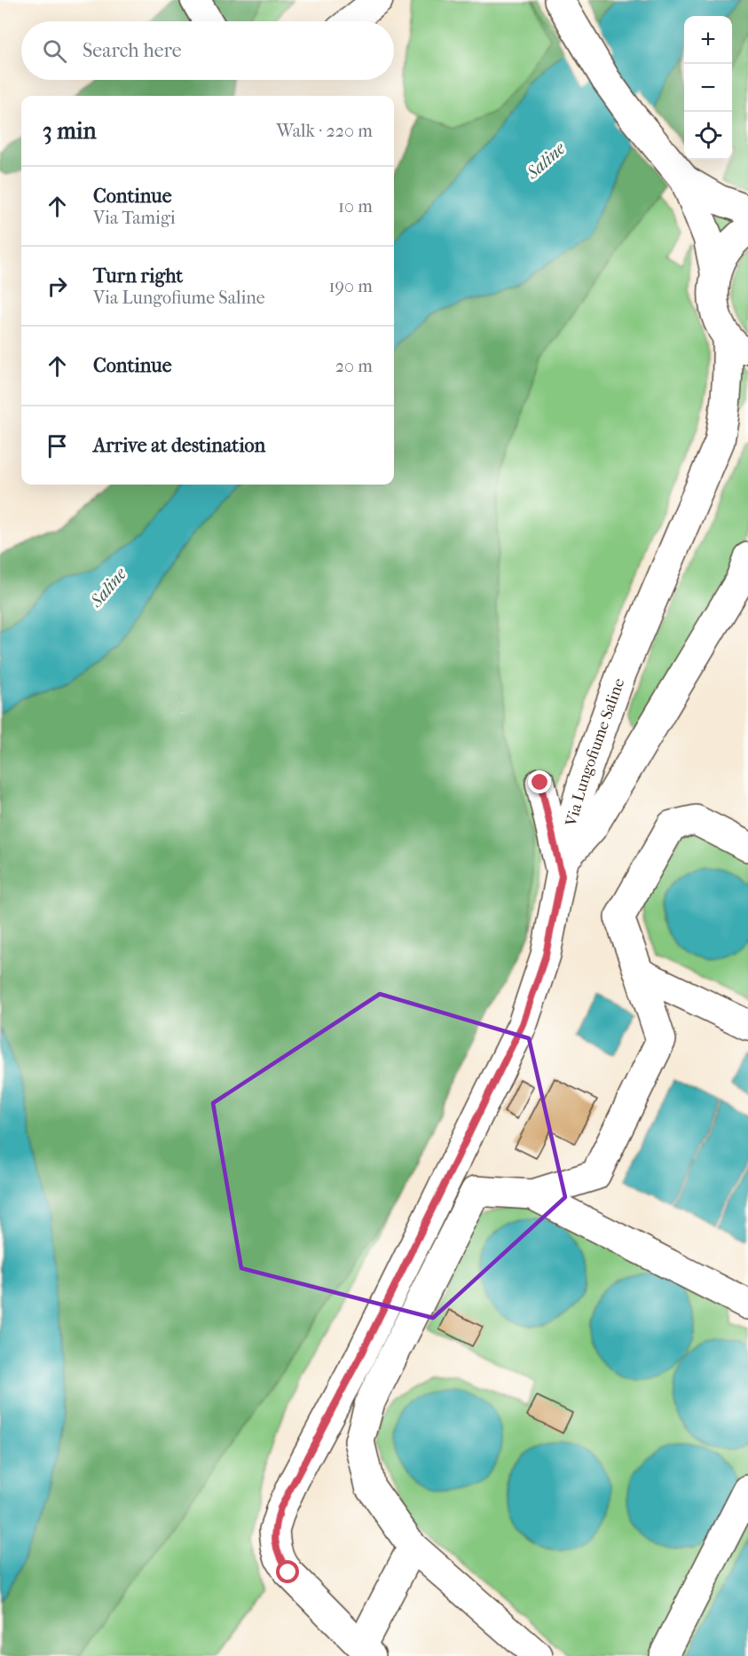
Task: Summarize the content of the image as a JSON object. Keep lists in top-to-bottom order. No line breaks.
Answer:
{"streets":{"street":["Via Lungofiume Saline"]},"water":["Saline"],"page":{"map_buttons":["+","−"],"search":"Search here","heading":["3 min","Walk · 220 m"],"list":[["Continue","Via Tamigi","10 m"],["Turn right","Via Lungofiume Saline","190 m"],["Continue","20 m"],"Arrive at destination"]}}
